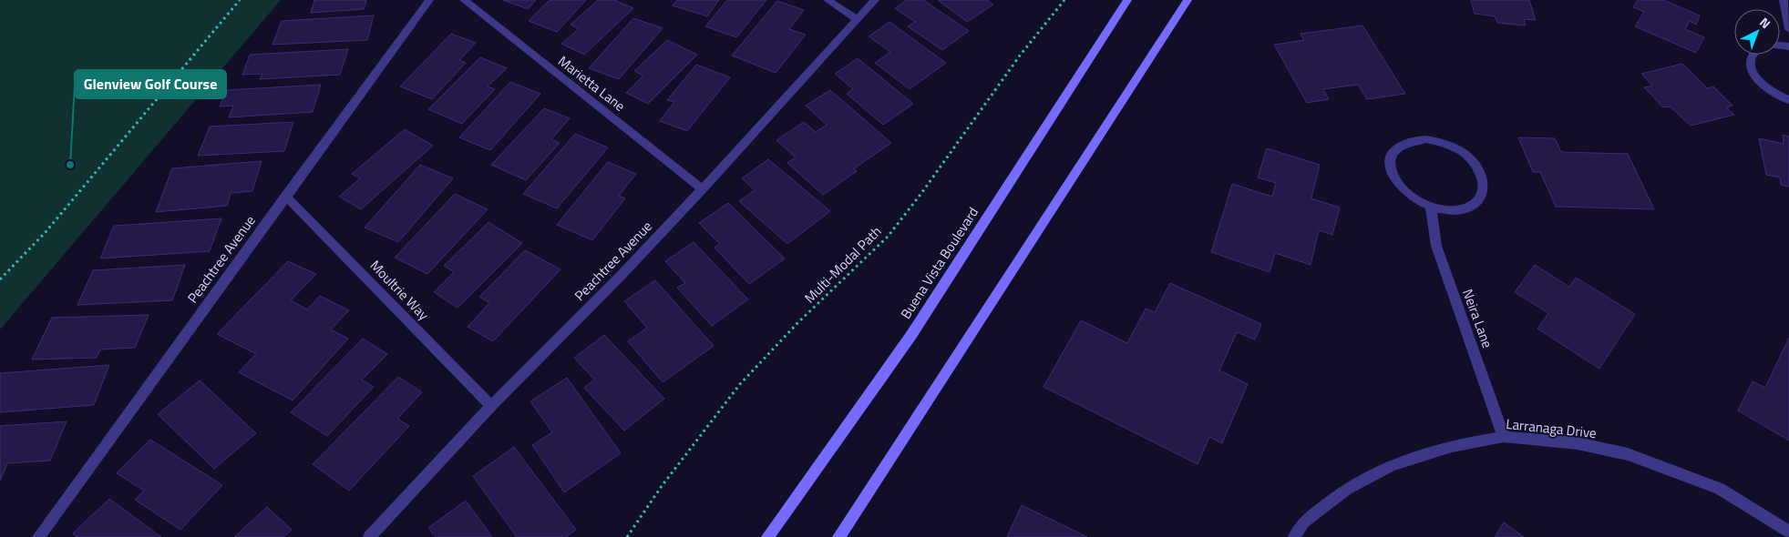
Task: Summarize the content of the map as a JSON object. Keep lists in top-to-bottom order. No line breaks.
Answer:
{"streets":{"main road":["Buena Vista Boulevard"],"street":["Marietta Lane","Peachtree Avenue","Moultrie Way","Neira Lane","Larranaga Drive"],"path":["Multi-Modal Path"]},"crossings":[["Marietta Lane","Peachtree Avenue"],["Peachtree Avenue","Moultrie Way"],["Neira Lane","Larranaga Drive"]],"places":["Glenview Golf Course"],"north":"top right"}
